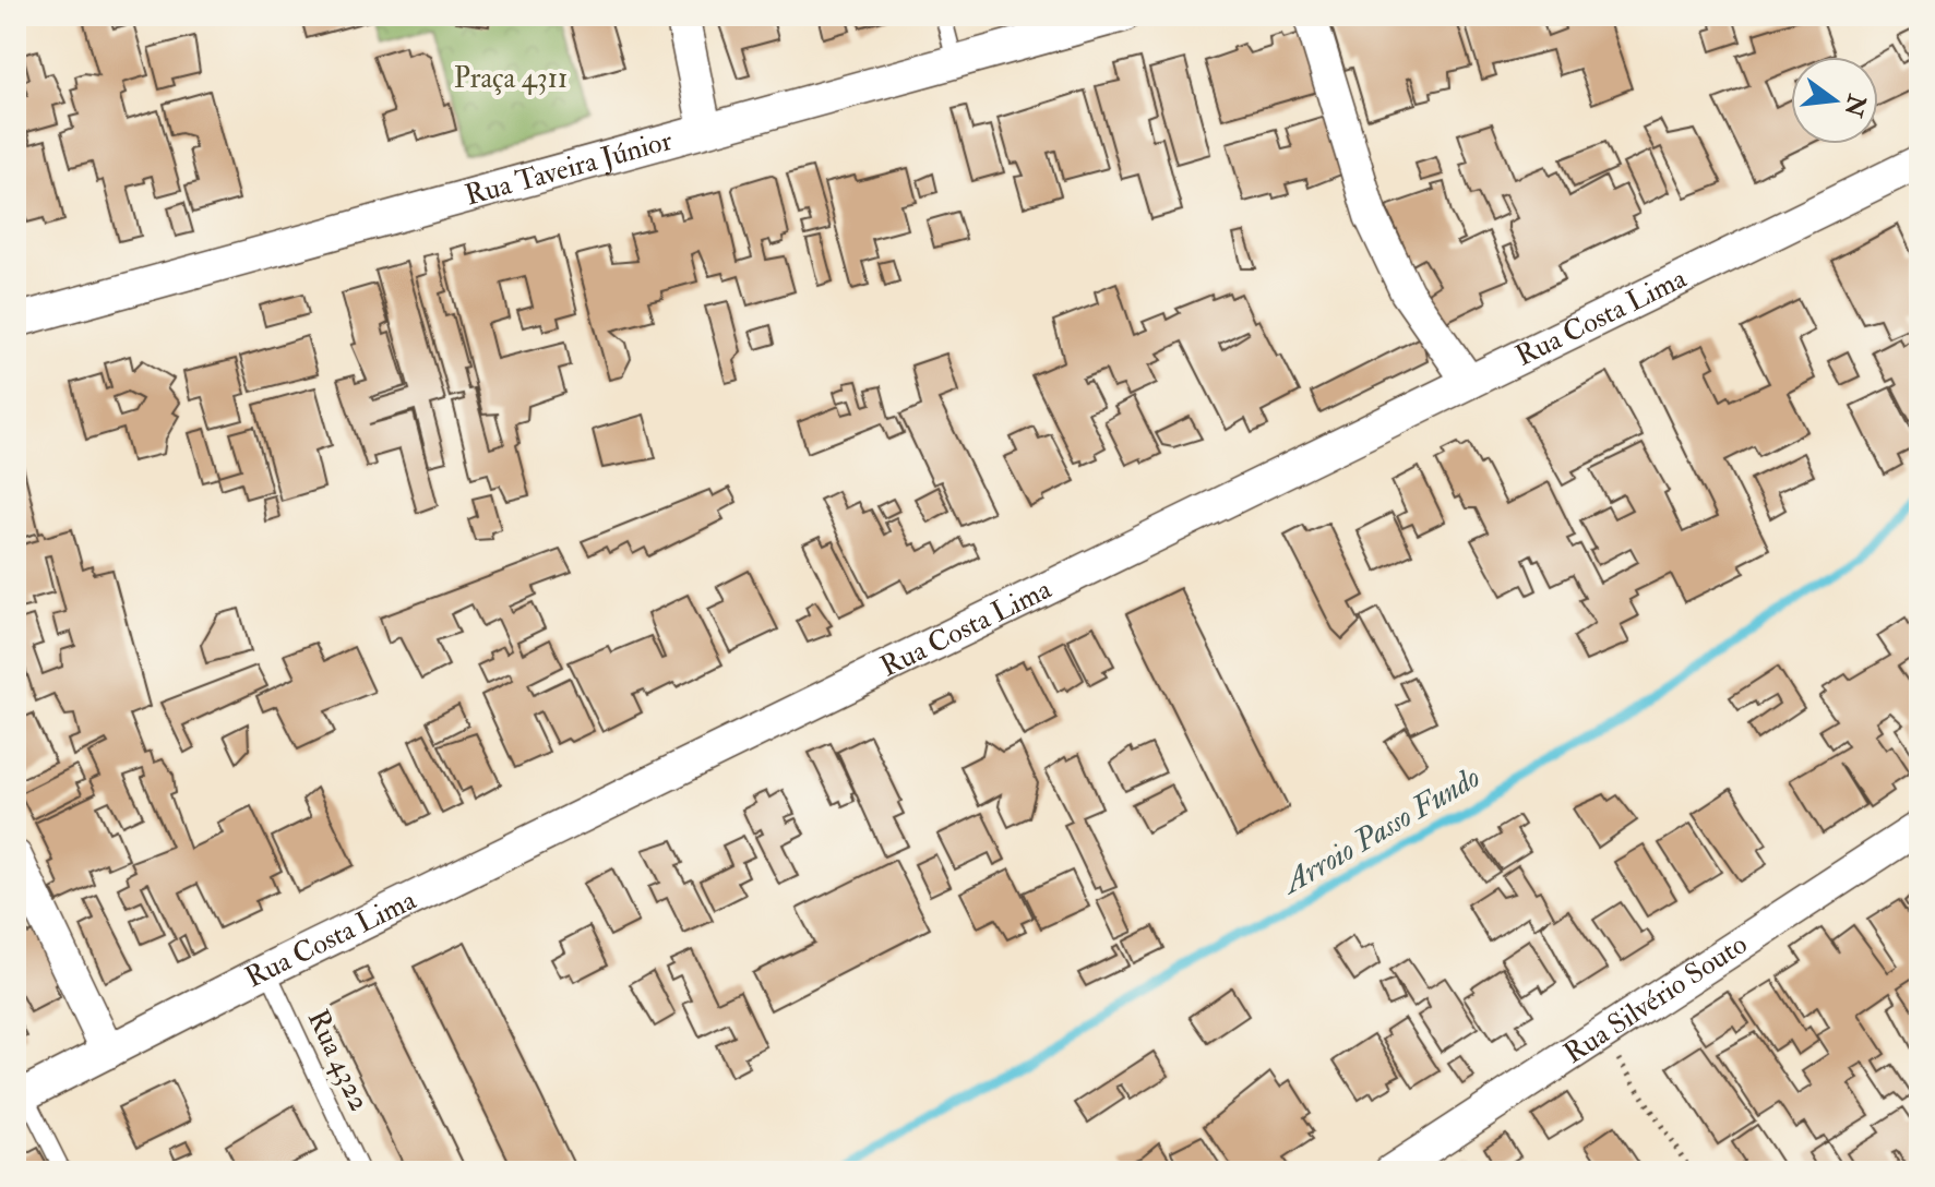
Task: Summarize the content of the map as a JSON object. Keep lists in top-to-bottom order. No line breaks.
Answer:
{"streets":{"street":["Rua Taveira Júnior","Rua Costa Lima","Rua Silvério Souto"],"lane":["Rua 4322"]},"crossings":[["Rua Costa Lima","Rua 4322"]],"water":["Arroio Passo Fundo"],"parks":["Praça 4311"],"north":"right"}
